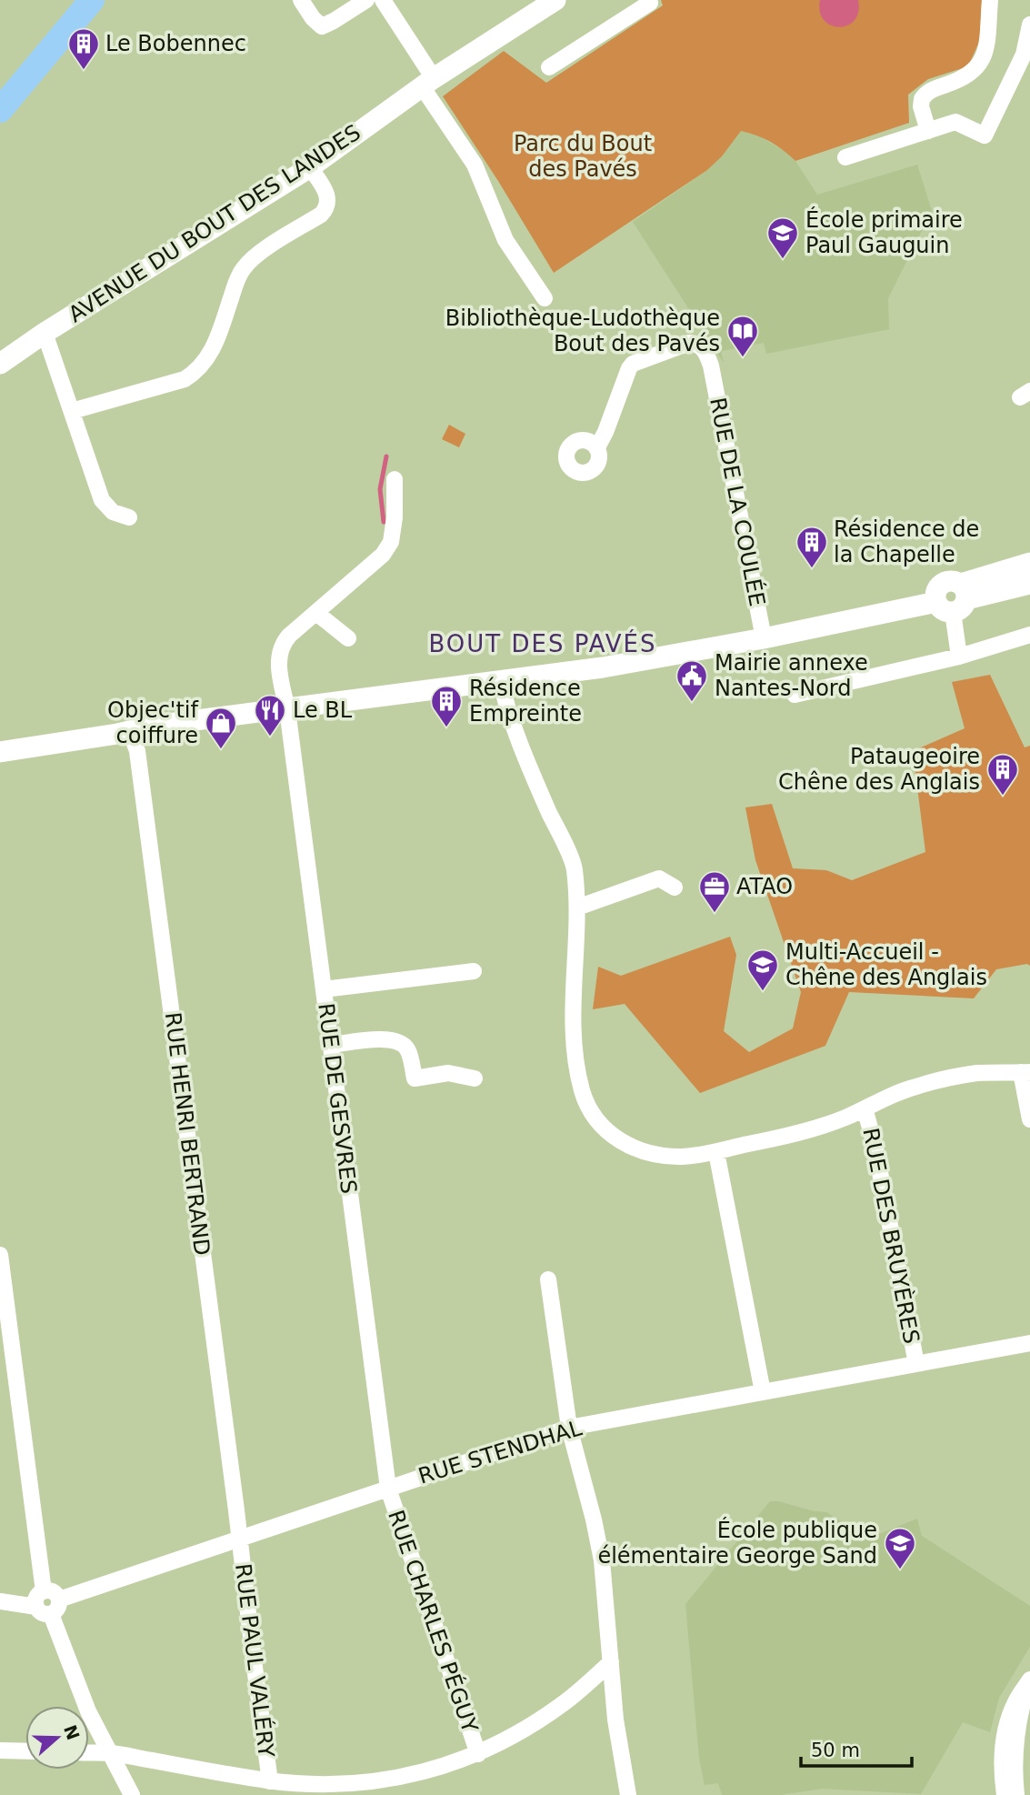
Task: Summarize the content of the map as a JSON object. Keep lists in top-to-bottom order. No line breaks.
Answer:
{"streets":{"street":["AVENUE DU BOUT DES LANDES","RUE DE LA COULÉE","RUE DE GESVRES","RUE HENRI BERTRAND","RUE DES BRUYÈRES","RUE STENDHAL","RUE CHARLES PÉGUY","RUE PAUL VALÉRY"]},"crossings":[["RUE DE GESVRES","RUE STENDHAL"],["RUE DE GESVRES","RUE CHARLES PÉGUY"],["RUE HENRI BERTRAND","RUE STENDHAL"],["RUE HENRI BERTRAND","RUE PAUL VALÉRY"],["RUE DES BRUYÈRES","RUE STENDHAL"],["RUE STENDHAL","RUE CHARLES PÉGUY"],["RUE STENDHAL","RUE PAUL VALÉRY"]],"districts":["BOUT DES PAVÉS"],"parks":["Parc du Bout des Pavés"],"places":{"building":["Le Bobennec","Résidence de la Chapelle","Résidence Empreinte","Pataugeoire Chêne des Anglais"],"school or university":["École primaire Paul Gauguin","Multi-Accueil - Chêne des Anglais","École publique élémentaire George Sand"],"library":["Bibliothèque-Ludothèque Bout des Pavés"],"public building":["Mairie annexe Nantes-Nord"],"restaurant":["Le BL"],"shop":["Objec'tif coiffure"],"office":["ATAO"]},"scale_bar":"50 m","north":"right"}
